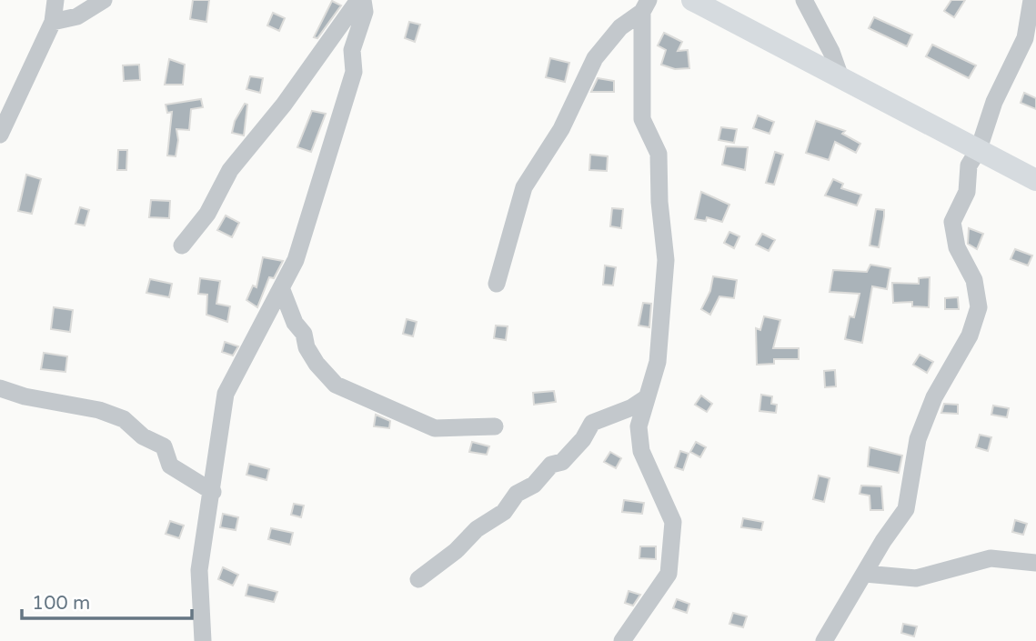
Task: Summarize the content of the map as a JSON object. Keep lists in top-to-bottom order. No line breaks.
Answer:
{"scale_bar":"100 m"}
